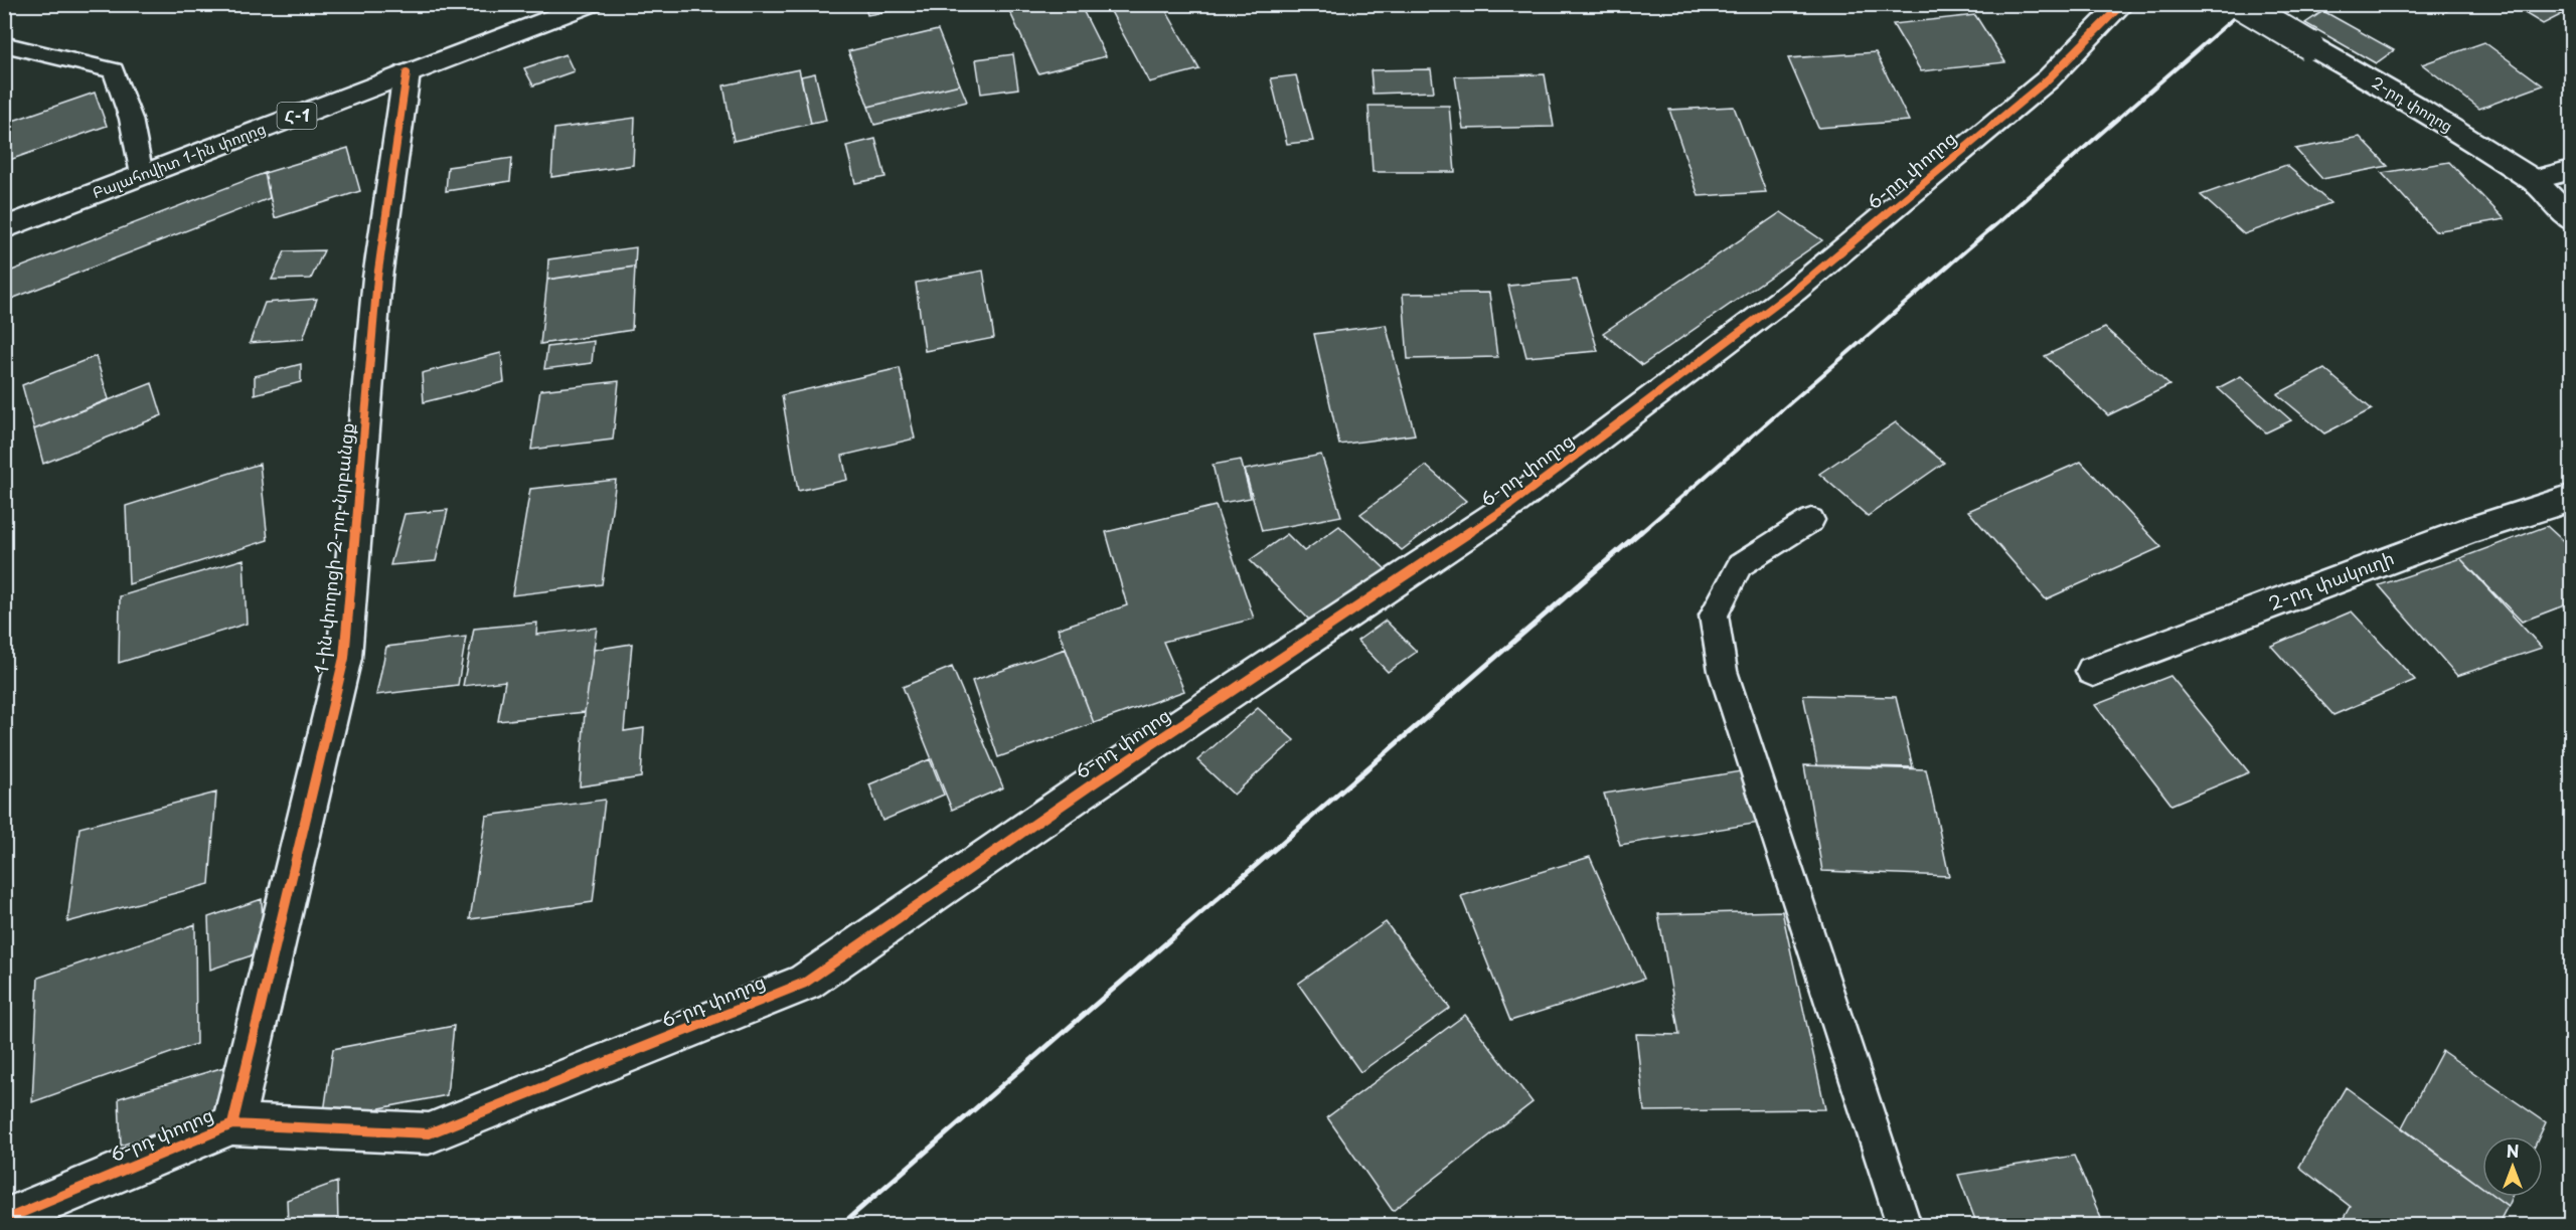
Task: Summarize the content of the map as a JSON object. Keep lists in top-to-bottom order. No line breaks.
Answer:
{"streets":{"street":["2-րդ փողոց","Հ-1","Բալահովիտ 1-ին փողոց","6-րդ փողոց","1-ին փողոցի 2-րդ նրբանցք","2-րդ փակուղի"]},"crossings":[["Բալահովիտ 1-ին փողոց","1-ին փողոցի 2-րդ նրբանցք"],["6-րդ փողոց","1-ին փողոցի 2-րդ նրբանցք"]],"north":"top"}
